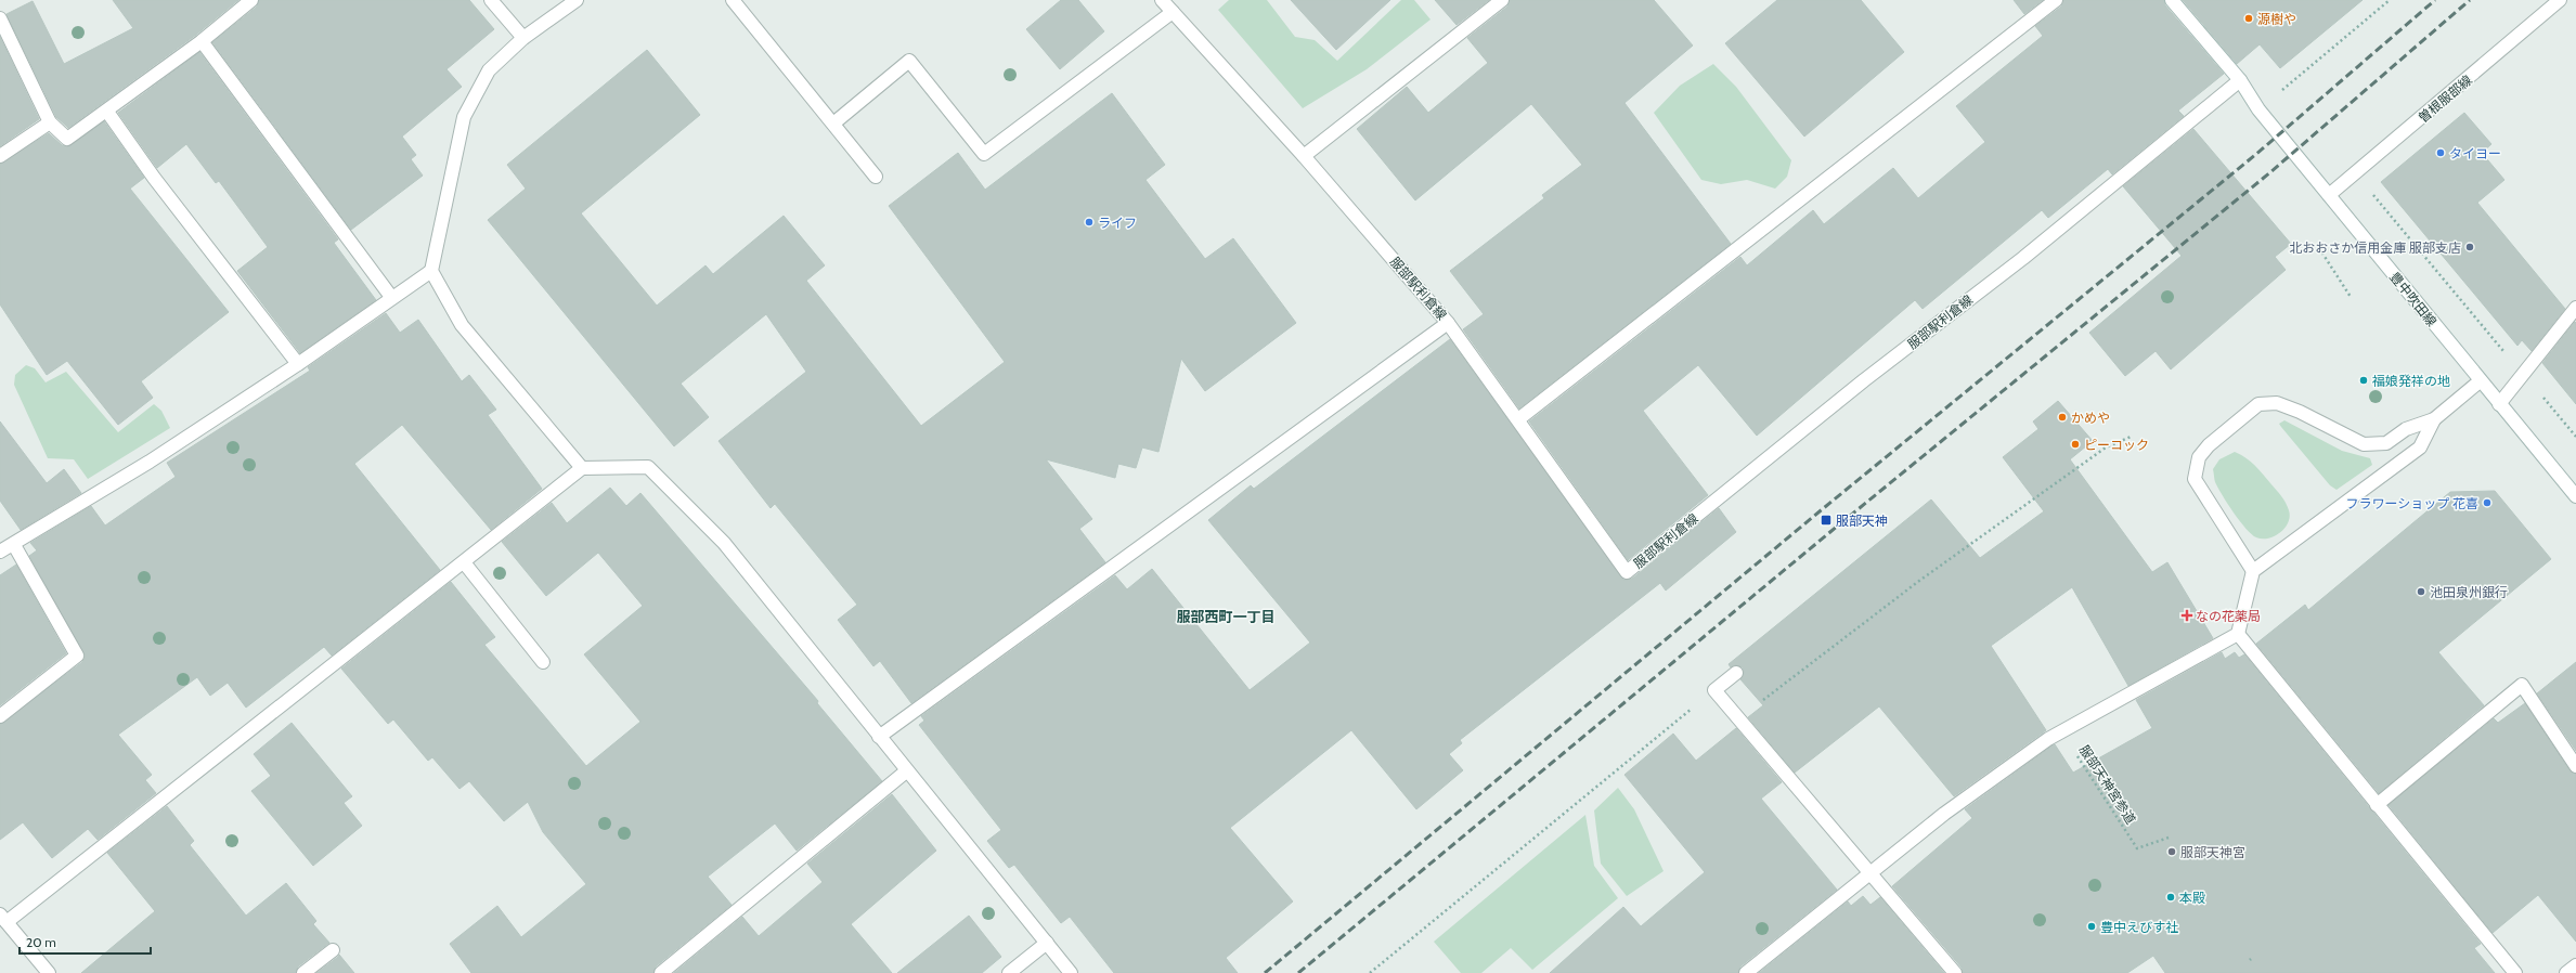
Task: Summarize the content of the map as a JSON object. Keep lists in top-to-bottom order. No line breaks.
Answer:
{"streets":{"street":["曽根服部線","服部駅利倉線","豊中吹田線"],"path":["服部天神宮参道"]},"crossings":[["曽根服部線","豊中吹田線"],["服部駅利倉線","豊中吹田線"]],"districts":["服部西町一丁目"],"places":{"other":["源樹や","タイヨー","ライフ","北おおさか信用金庫 服部支店","福娘発祥の地","かめや","ピーコック","フラワーショップ 花喜","池田泉州銀行","服部天神宮","本殿","豊中えびす社"],"transit":["服部天神"],"health":["なの花薬局"]},"scale_bar":"20 m"}
